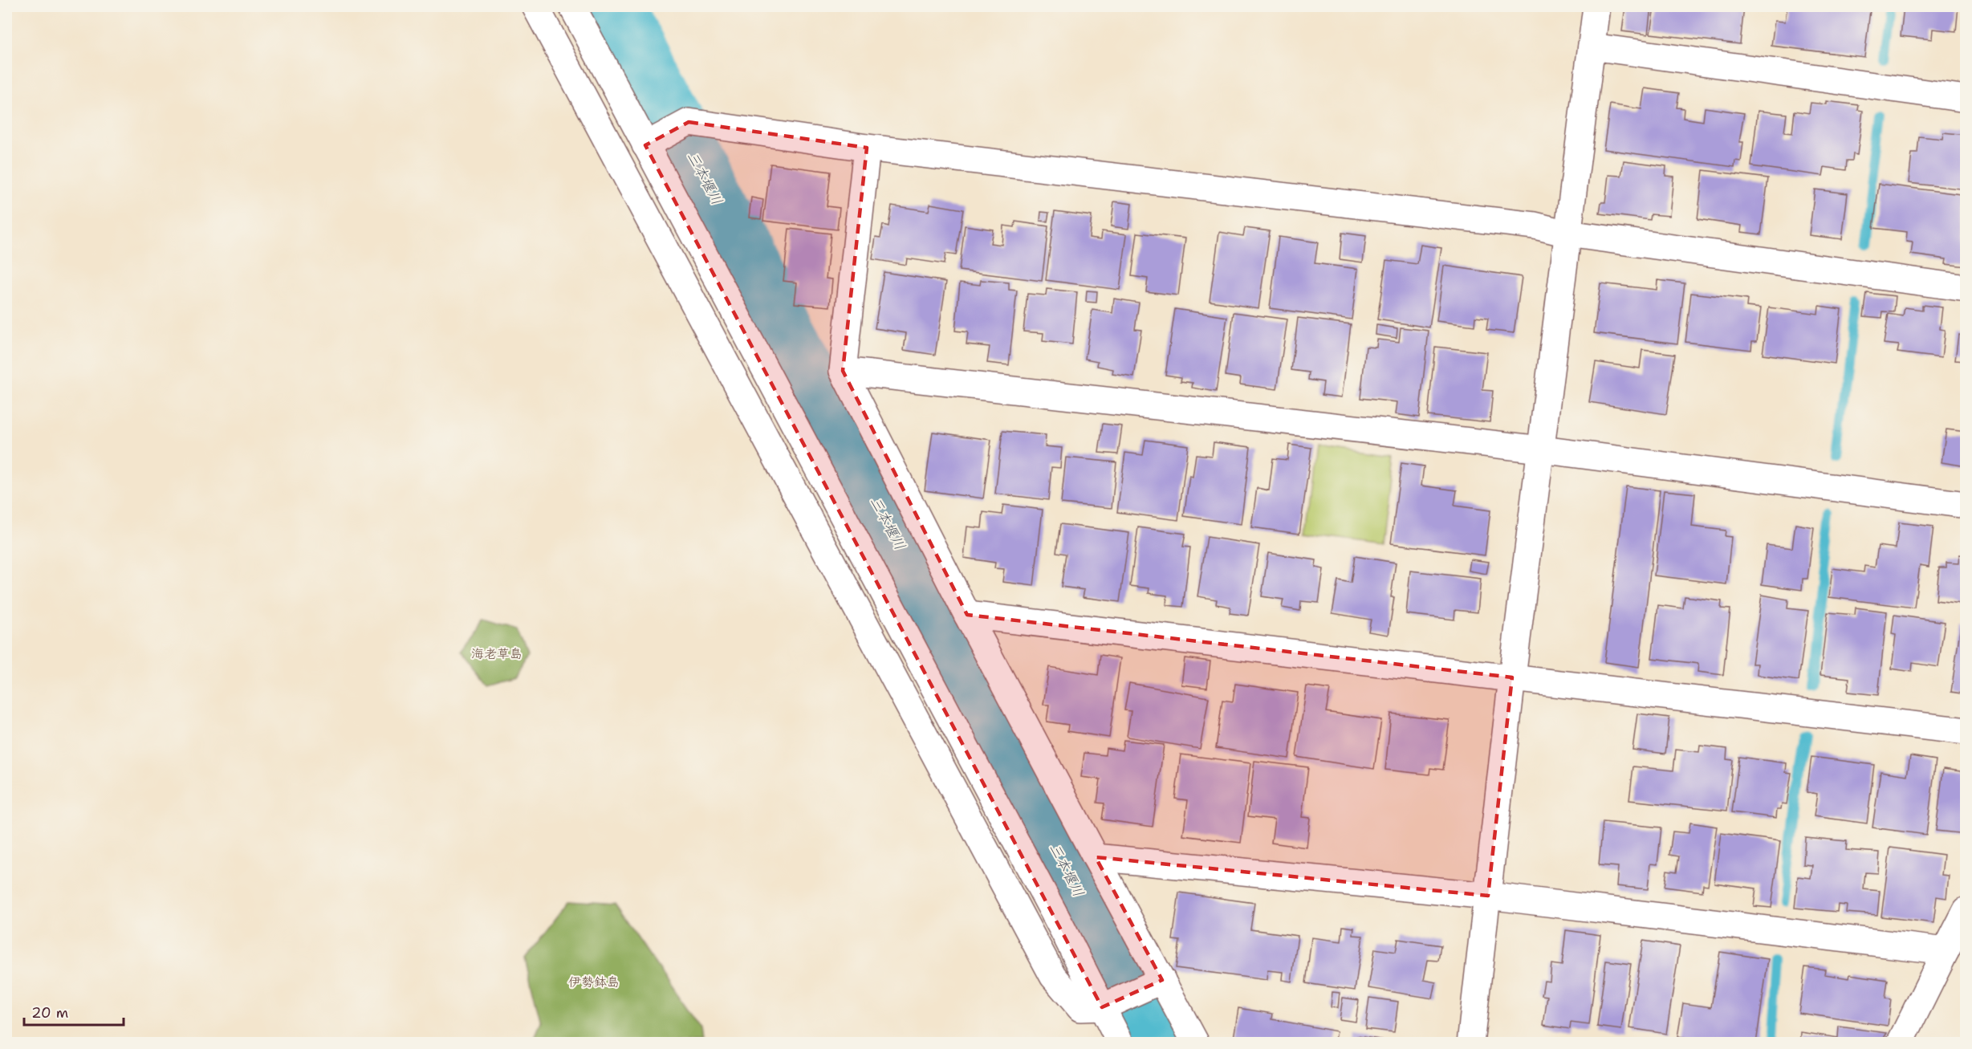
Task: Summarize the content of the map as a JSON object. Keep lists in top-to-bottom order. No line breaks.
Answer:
{"water":["三本堰川"],"parks":["海老草島","伊勢鉢島"],"scale_bar":"20 m"}
